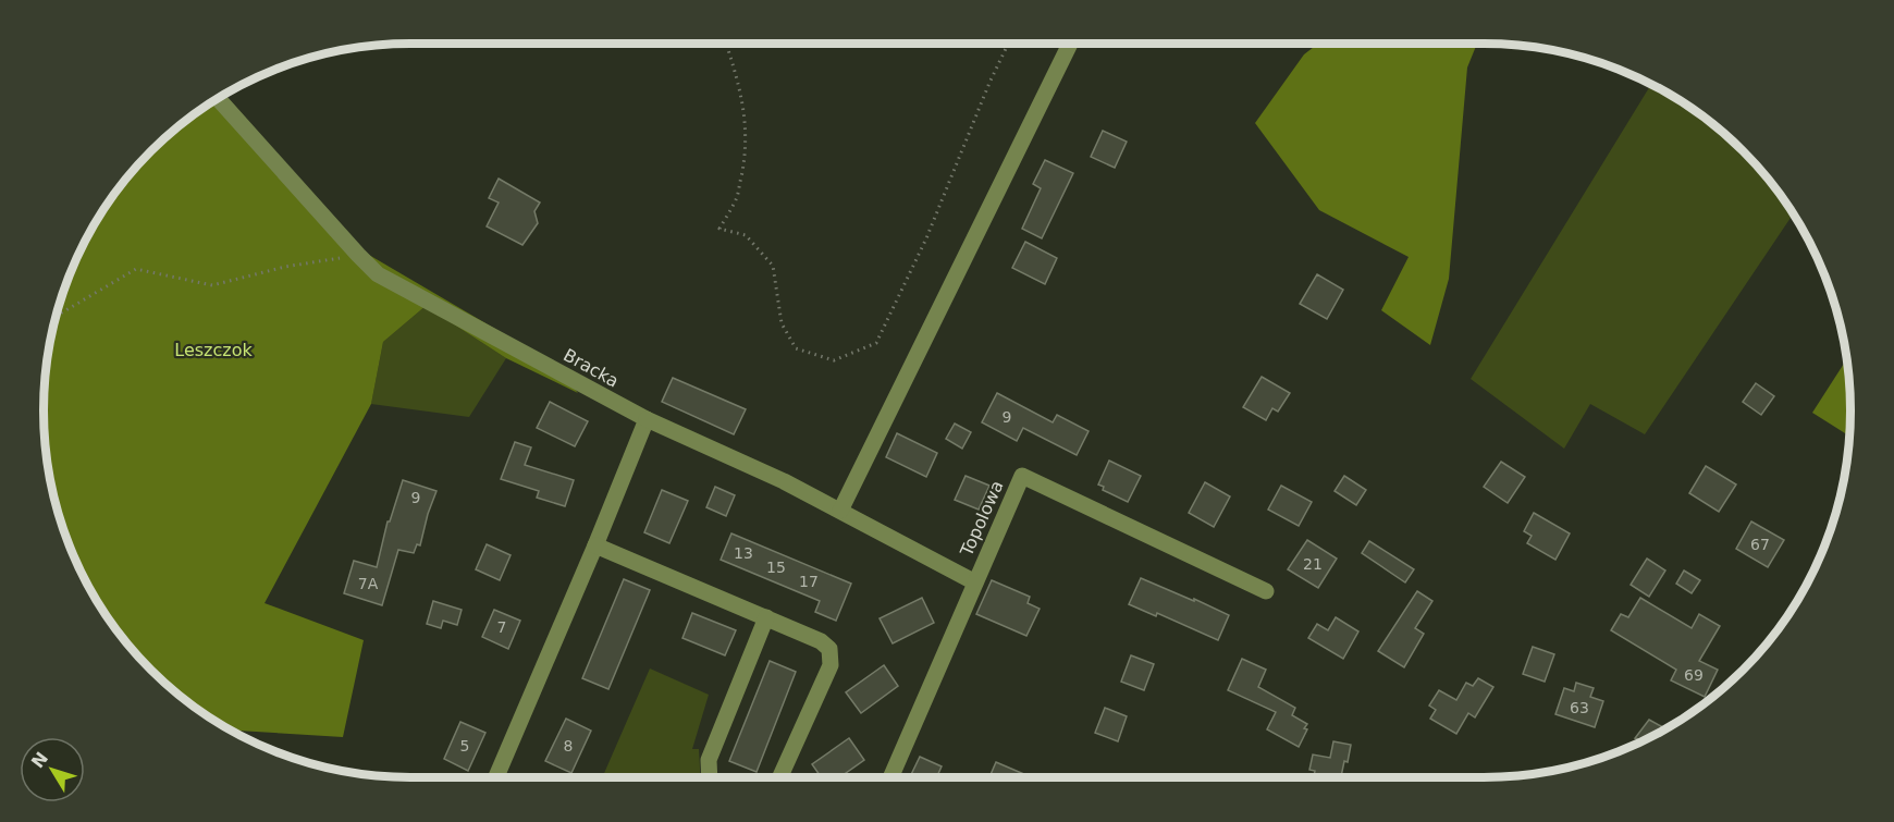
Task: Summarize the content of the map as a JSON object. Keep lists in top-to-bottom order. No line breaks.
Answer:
{"streets":{"street":["Bracka","Topolowa"]},"crossings":[["Bracka","Topolowa"]],"parks":["Leszczok"],"house_numbers":["9","9","67","13","21","15","17","7A","7","69","63","5","8"],"north":"top left"}
